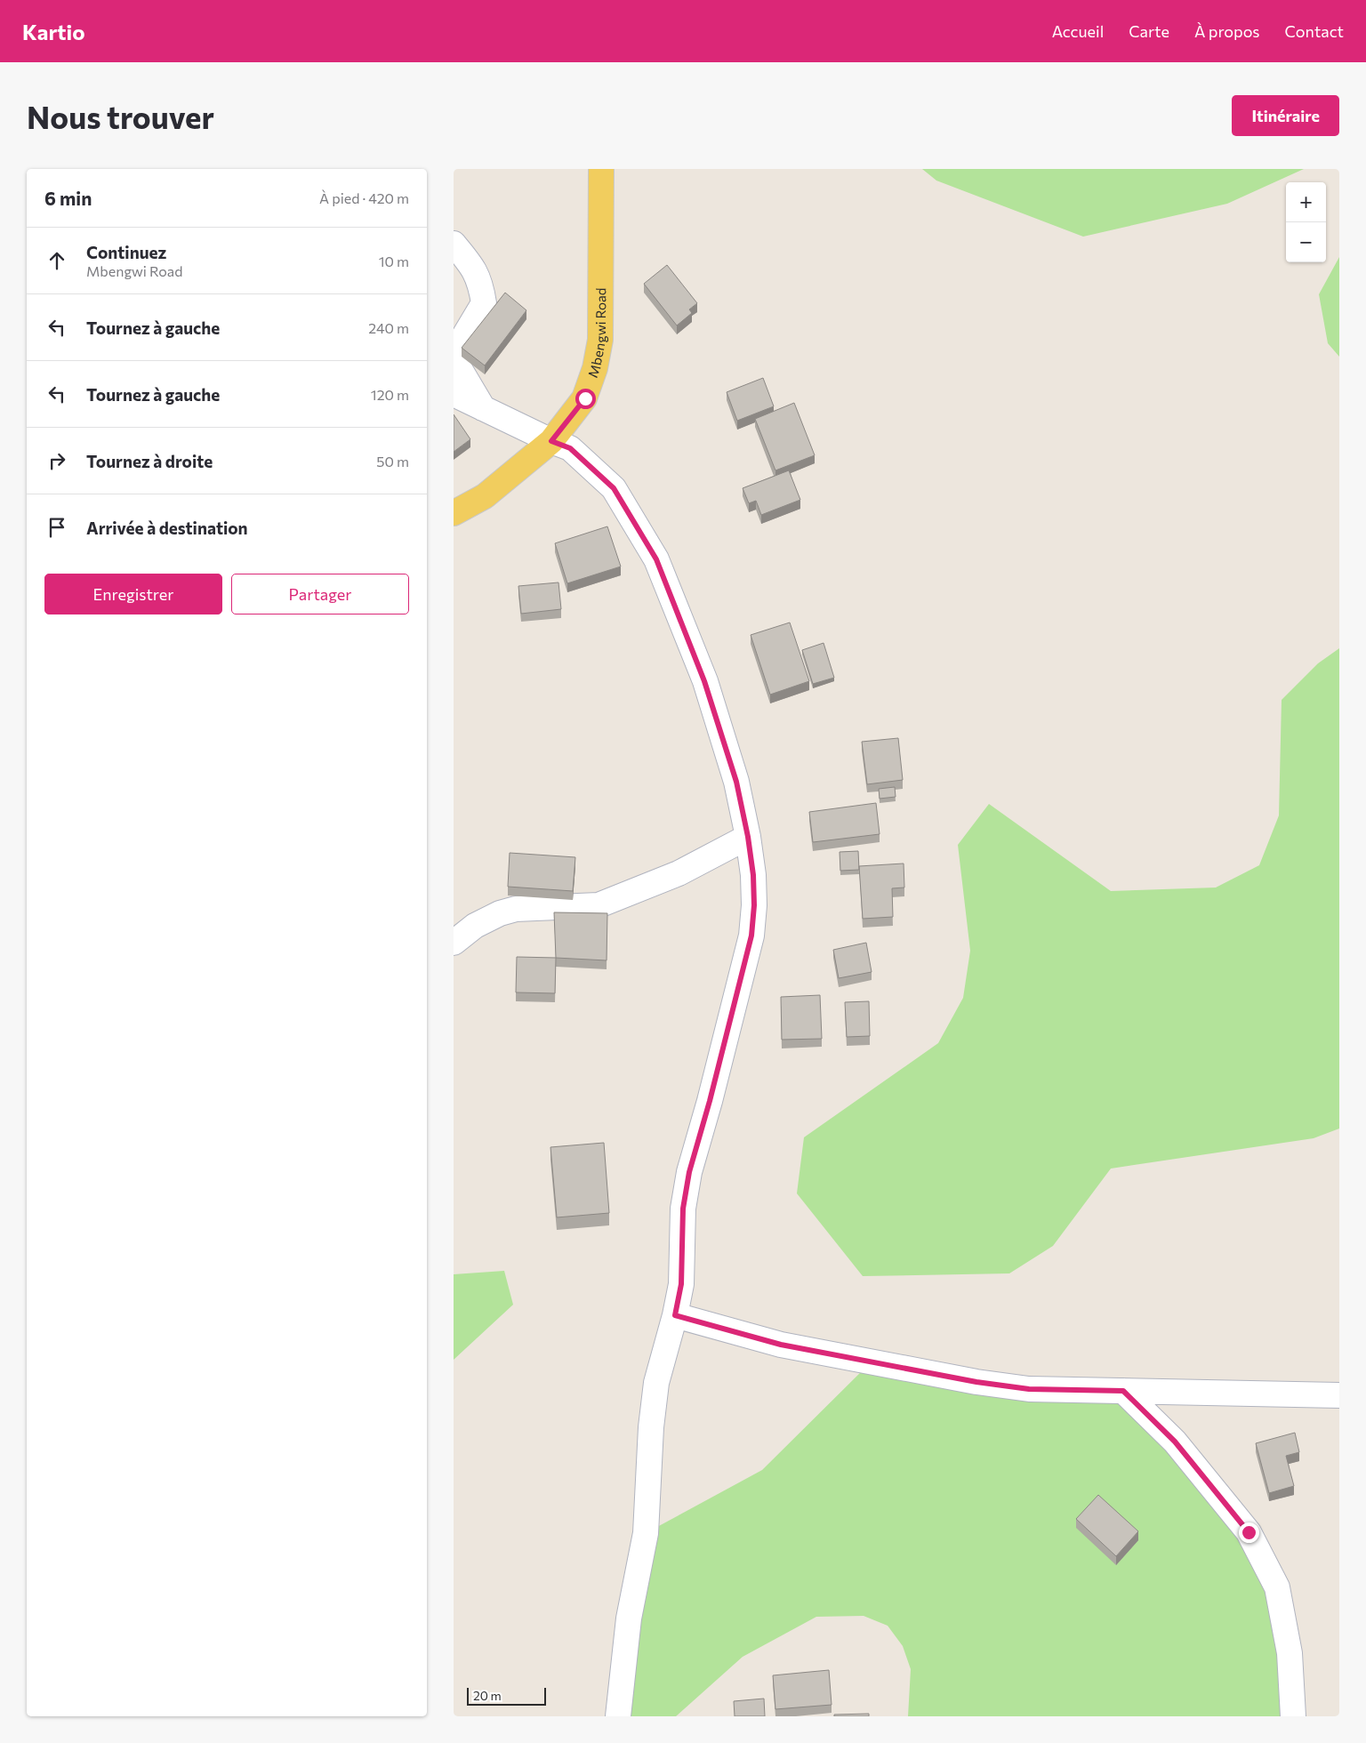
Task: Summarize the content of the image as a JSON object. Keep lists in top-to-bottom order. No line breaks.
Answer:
{"streets":{"main road":["Mbengwi Road"]},"scale_bar":"20 m","page":{"header":"Kartio","nav":["Accueil","Carte","À propos","Contact"],"buttons":["Itinéraire",["Enregistrer","Partager"]],"title":"Nous trouver","heading":["6 min","À pied · 420 m"],"map_buttons":["+","−"],"list":[["Continuez","Mbengwi Road","10 m"],["Tournez à gauche","240 m"],["Tournez à gauche","120 m"],["Tournez à droite","50 m"],"Arrivée à destination"],"scale":"20 m"}}
